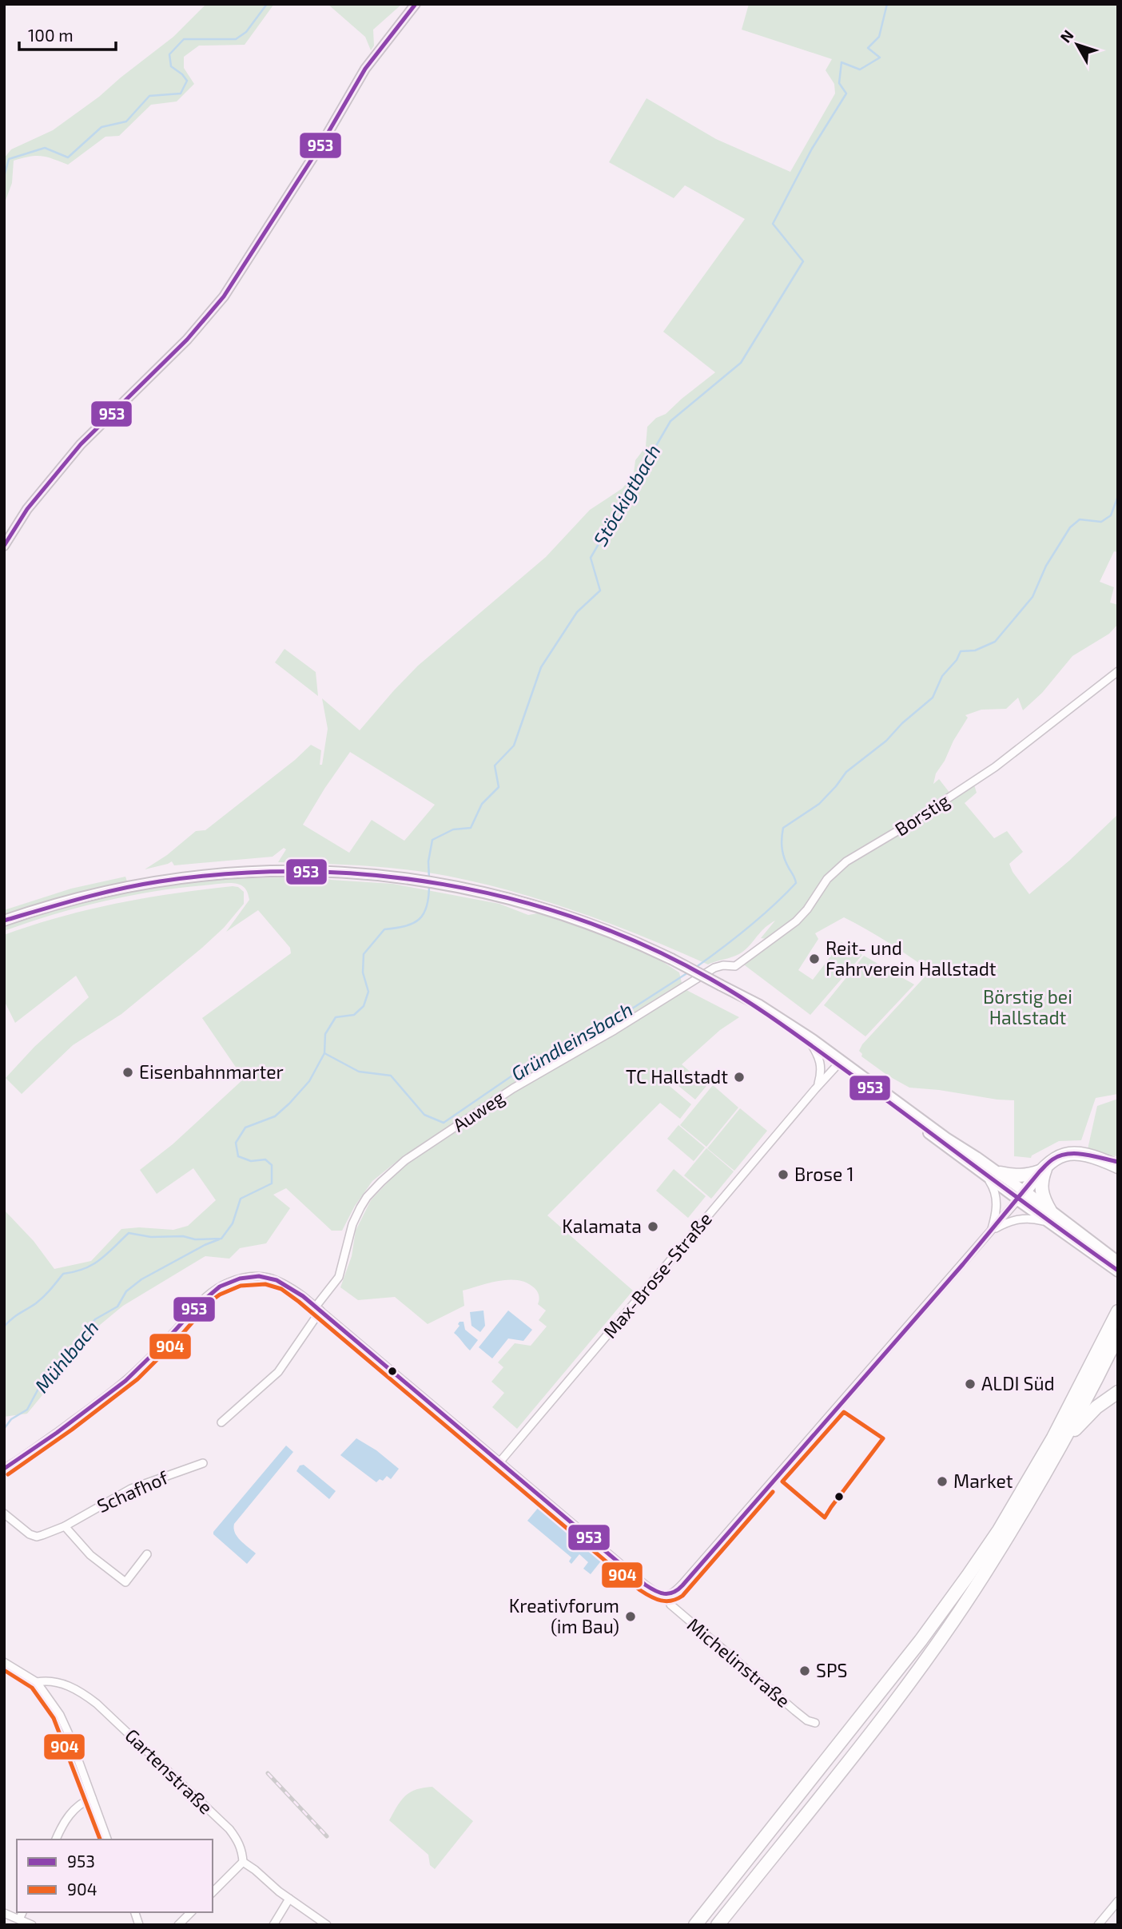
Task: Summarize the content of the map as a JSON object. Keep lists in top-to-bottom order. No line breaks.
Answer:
{"streets":{"street":["Borstig","Auweg","Max-Brose-Straße","Schafhof","Michelinstraße","Gartenstraße"]},"crossings":[["Borstig","Auweg"],["Auweg","Michelinstraße"],["Max-Brose-Straße","Michelinstraße"]],"water":["Stöckigtbach","Gründleinsbach","Mühlbach"],"parks":["Börstig bei Hallstadt"],"places":["Reit- und Fahrverein Hallstadt","Eisenbahnmarter","TC Hallstadt","Brose 1","Kalamata","ALDI Süd","Market","Kreativforum (im Bau)","SPS"],"lines":["transit line 953","transit line 904"],"legend":["953","904"],"scale_bar":"100 m","north":"top left"}
